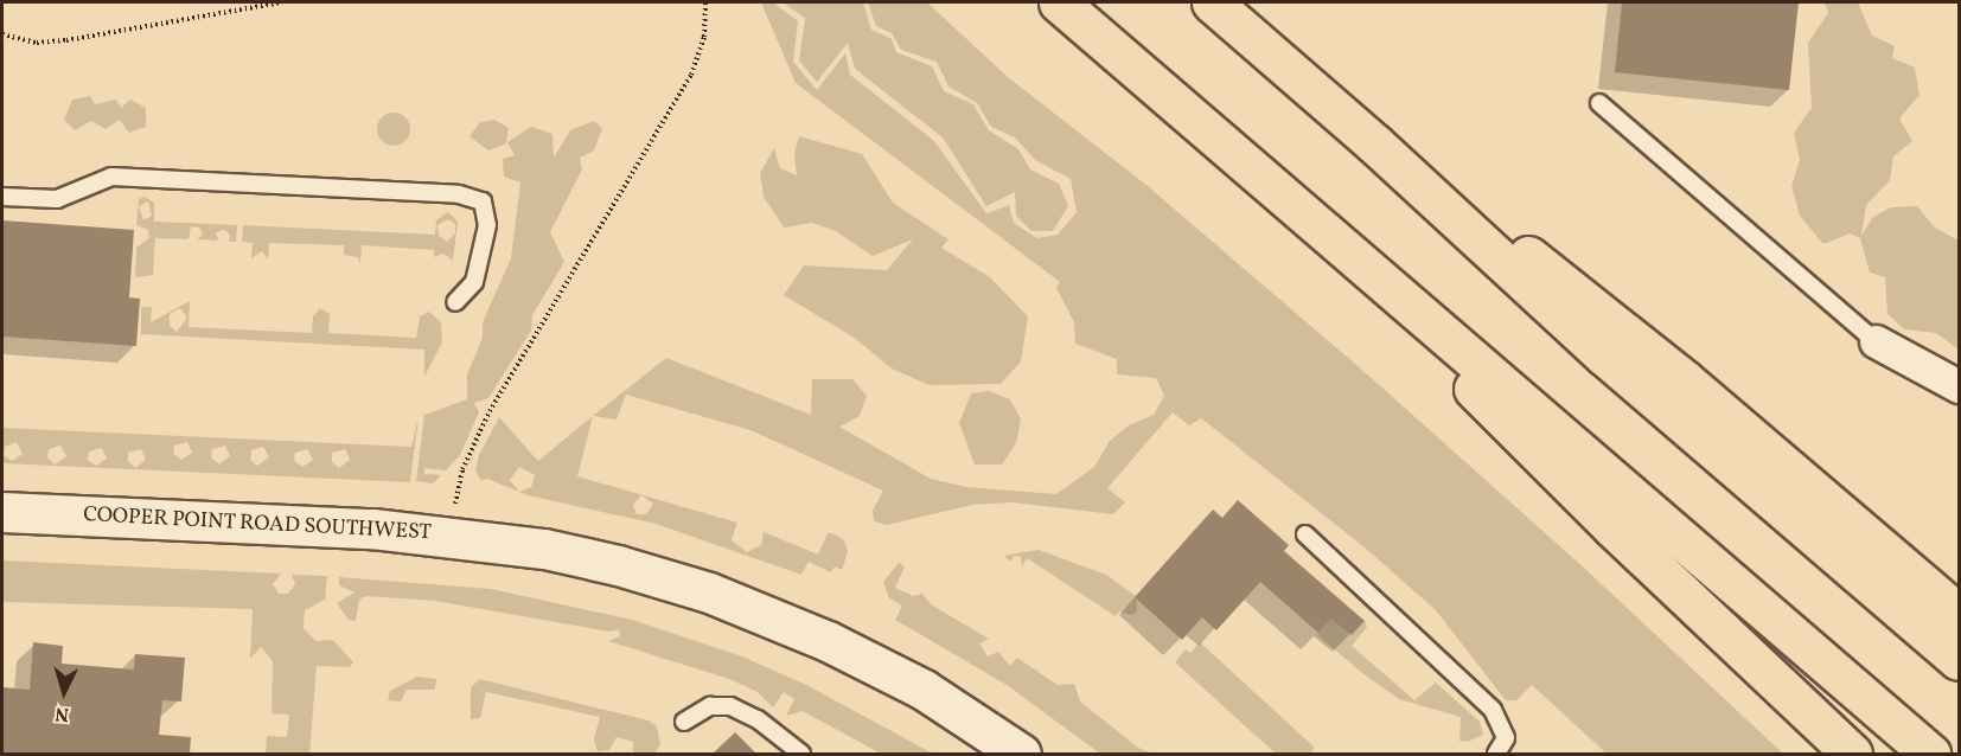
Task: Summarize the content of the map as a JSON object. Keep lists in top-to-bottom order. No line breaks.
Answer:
{"streets":{"main road":["COOPER POINT ROAD SOUTHWEST"]},"north":"bottom"}
